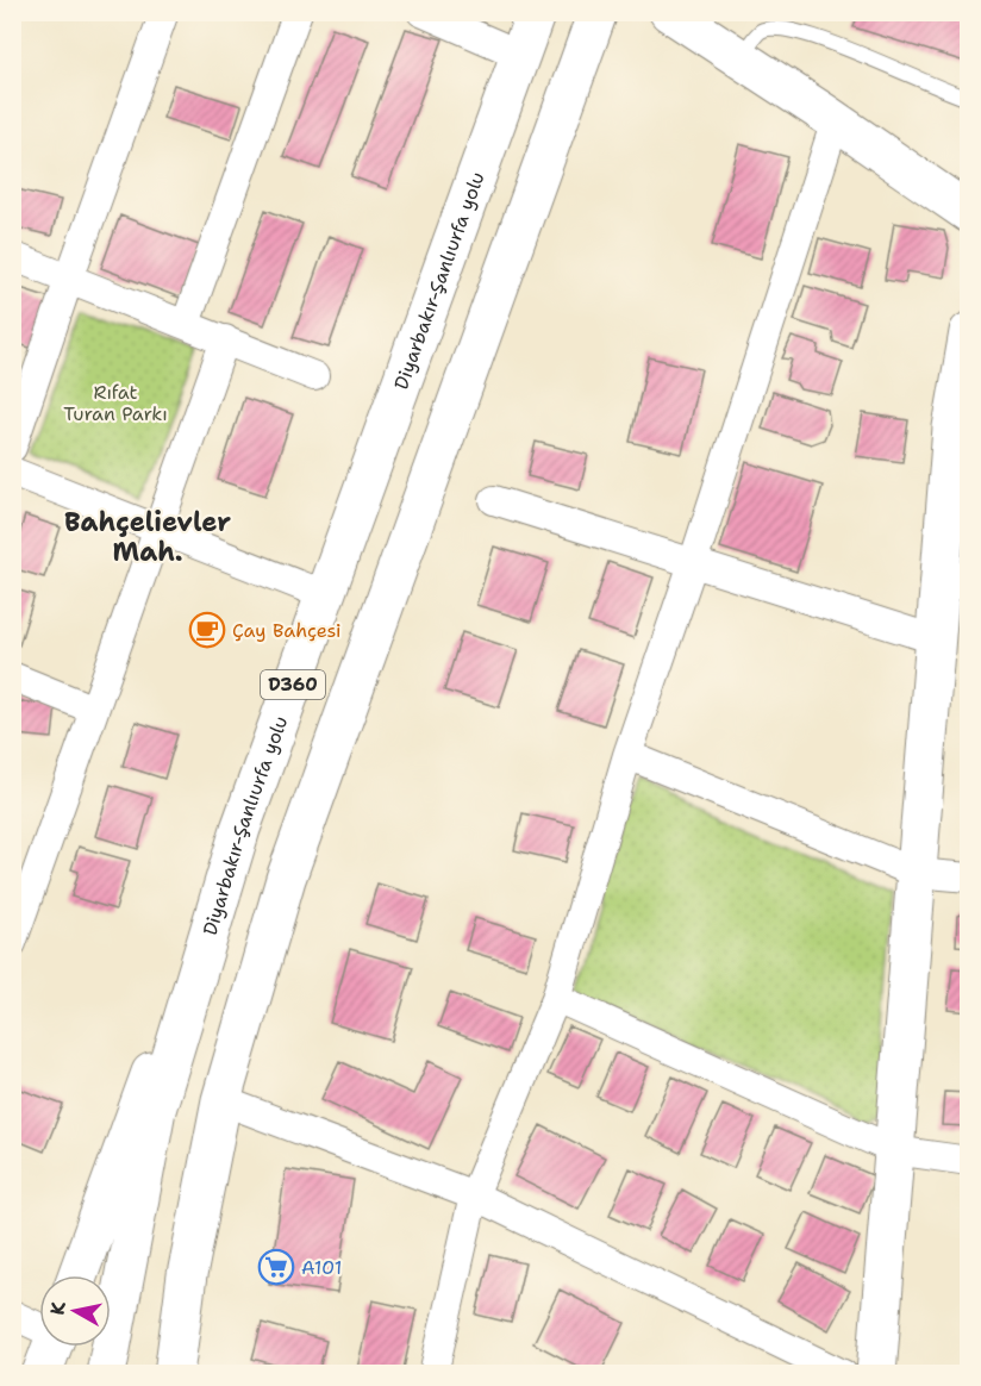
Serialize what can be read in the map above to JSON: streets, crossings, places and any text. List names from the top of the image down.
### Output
{
  "streets": {
    "main road": ["Diyarbakır-Şanlıurfa yolu", "D360"]
  },
  "districts": ["Bahçelievler Mah."],
  "parks": ["Rıfat Turan Parkı"],
  "places": {
    "cafe": ["Çay Bahçesi"],
    "supermarket": ["A101"]
  },
  "north": "left"
}
